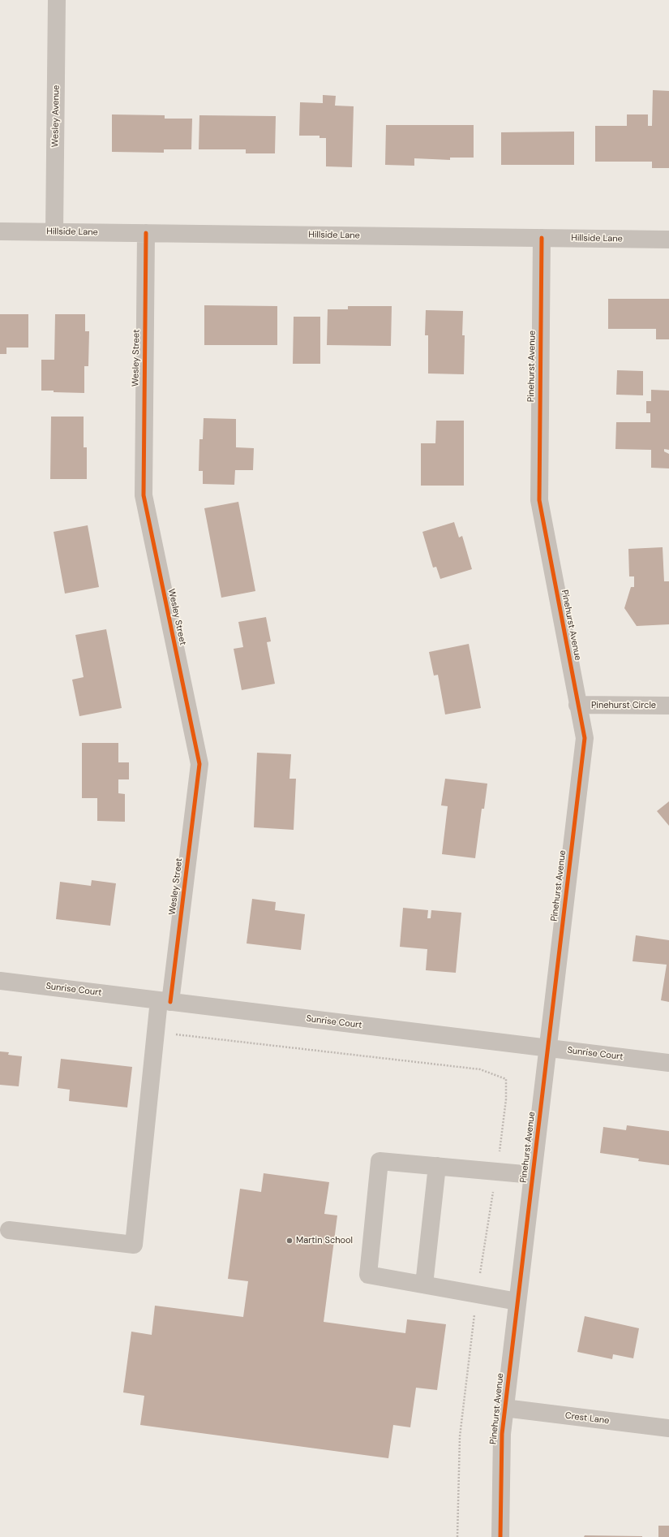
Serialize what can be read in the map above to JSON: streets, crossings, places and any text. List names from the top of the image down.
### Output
{
  "streets": {
    "street": [
      "Wesley Avenue",
      "Hillside Lane",
      "Wesley Street",
      "Pinehurst Avenue",
      "Pinehurst Circle",
      "Sunrise Court",
      "Crest Lane"
    ]
  },
  "crossings": [
    ["Wesley Avenue", "Hillside Lane"],
    ["Hillside Lane", "Wesley Street"],
    ["Hillside Lane", "Pinehurst Avenue"],
    ["Wesley Street", "Sunrise Court"],
    ["Pinehurst Avenue", "Pinehurst Circle"],
    ["Pinehurst Avenue", "Sunrise Court"],
    ["Pinehurst Avenue", "Crest Lane"]
  ],
  "places": ["Martin School"]
}
